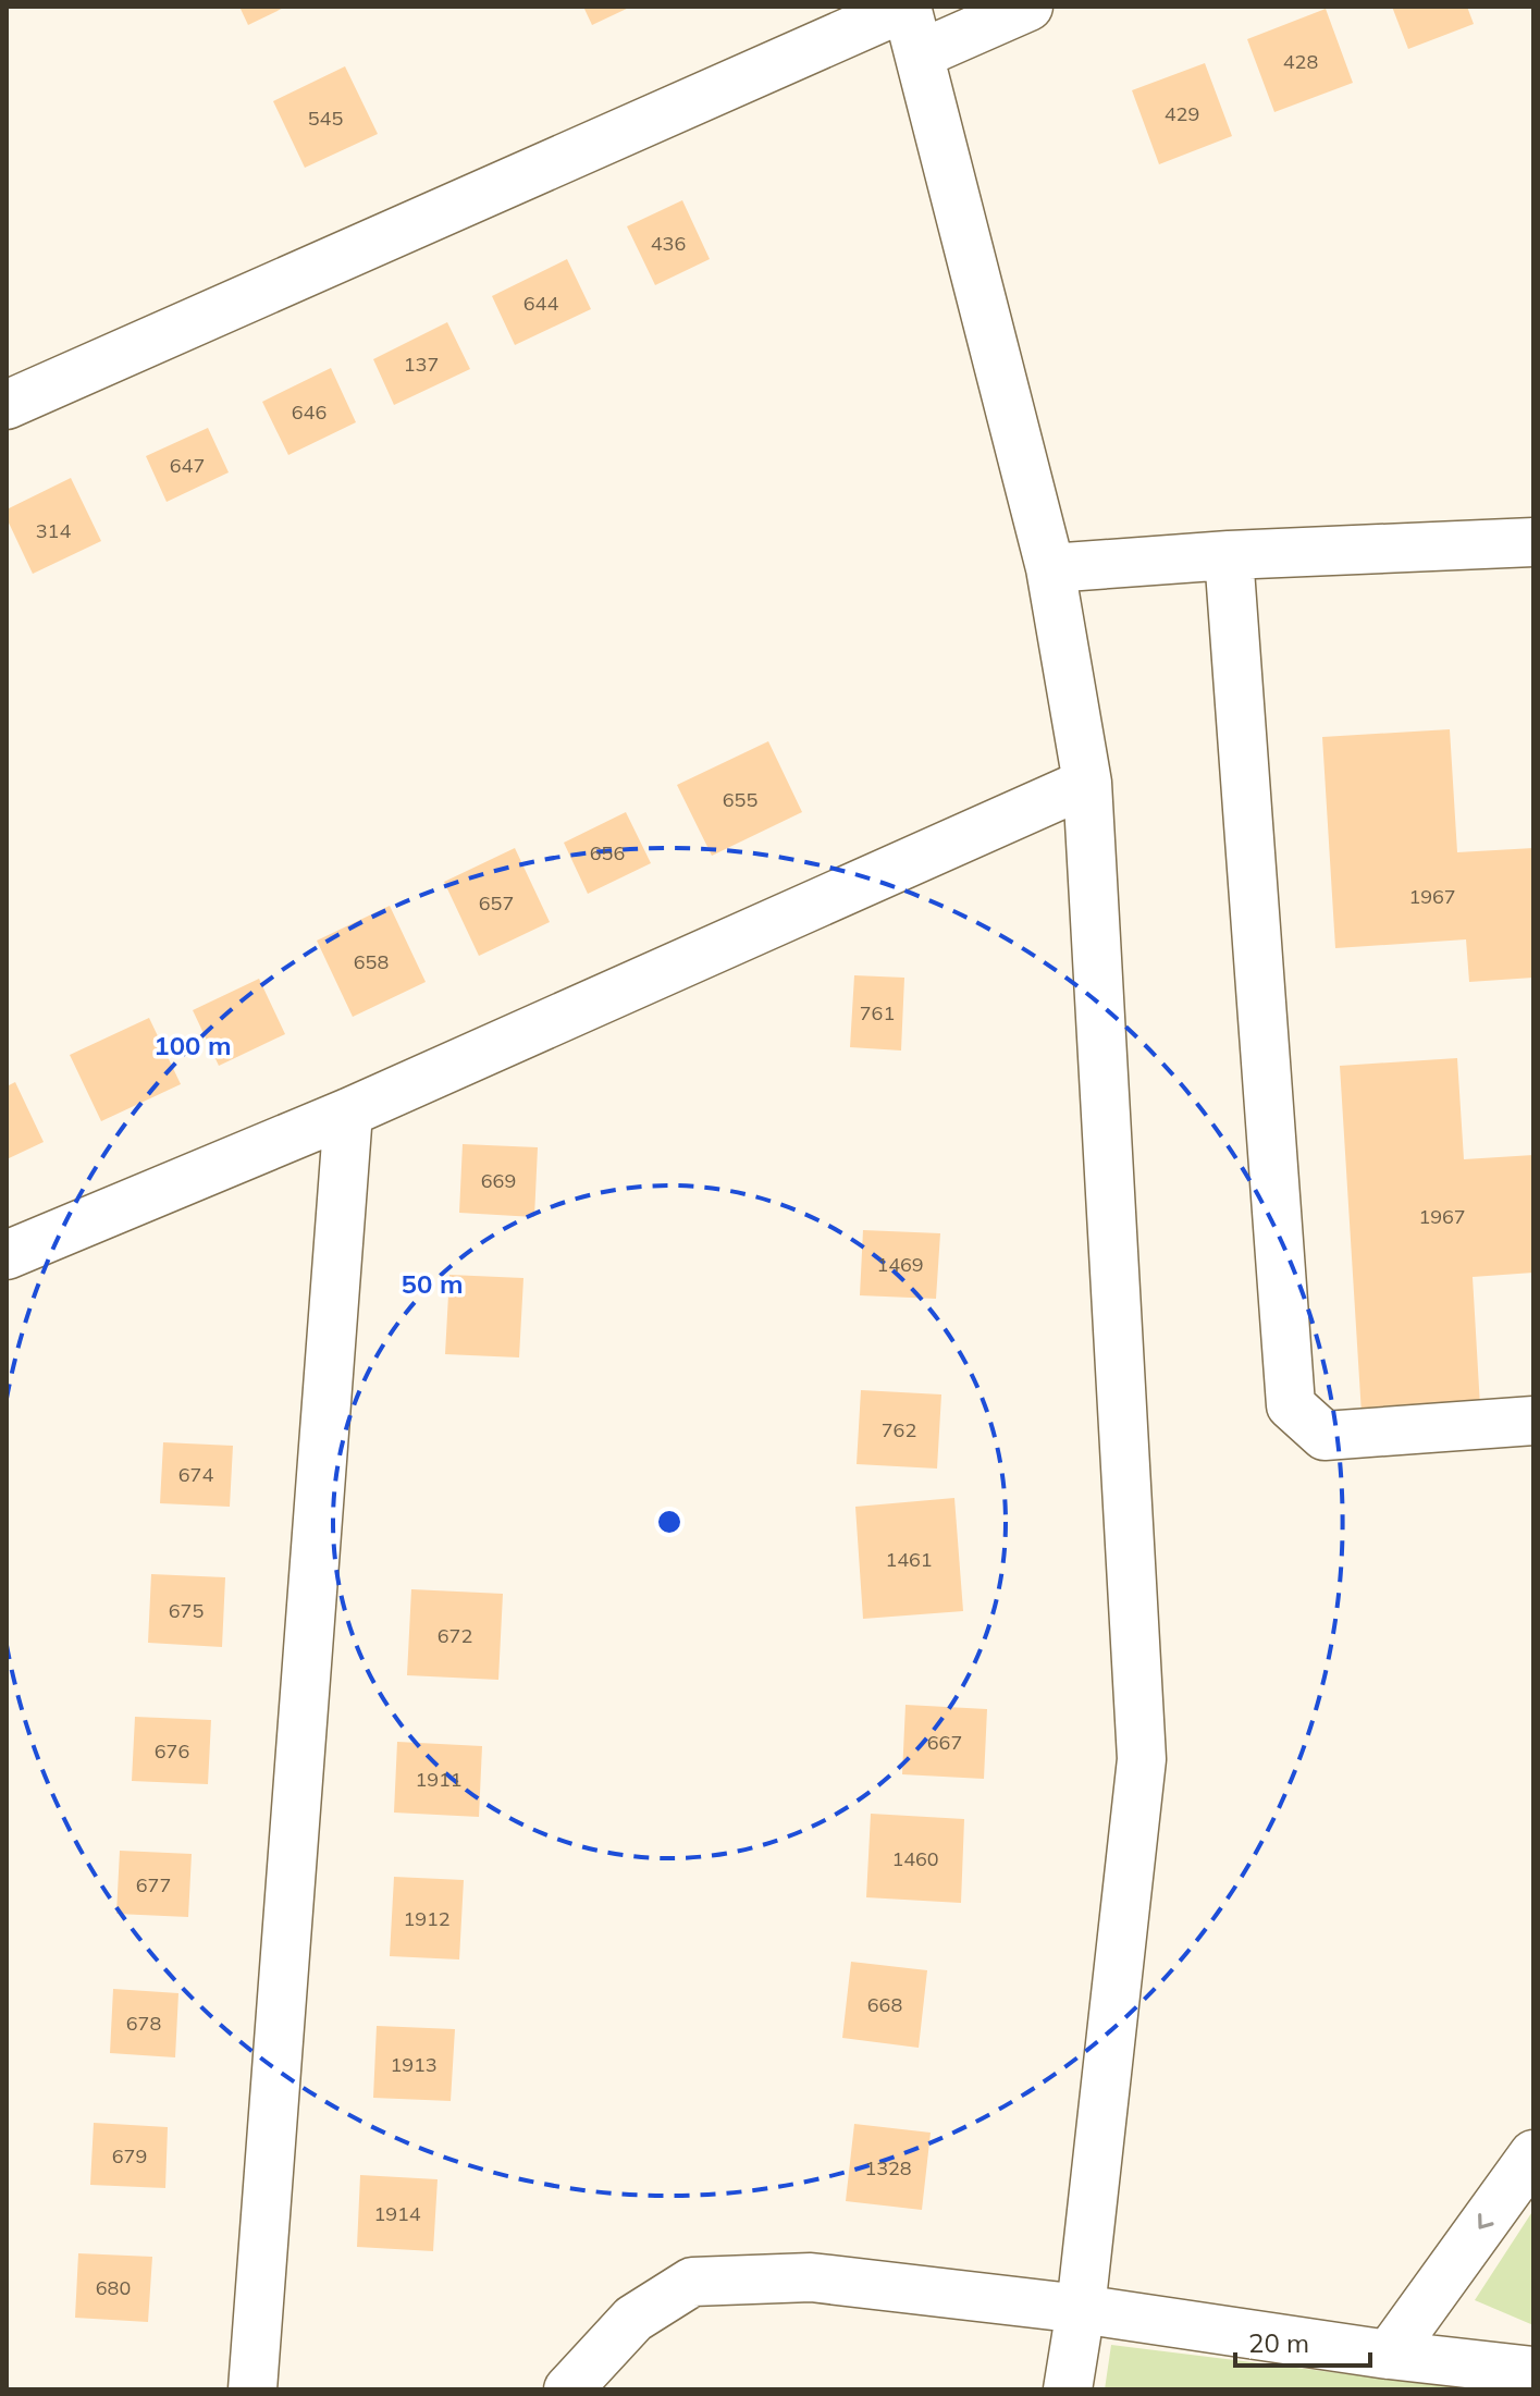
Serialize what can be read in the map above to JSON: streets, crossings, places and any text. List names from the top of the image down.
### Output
{
  "house_numbers": [
    "428",
    "429",
    "545",
    "436",
    "644",
    "137",
    "646",
    "647",
    "314",
    "655",
    "656",
    "1967",
    "657",
    "658",
    "761",
    "669",
    "1967",
    "1469",
    "762",
    "674",
    "1461",
    "675",
    "672",
    "667",
    "676",
    "1911",
    "1460",
    "677",
    "1912",
    "668",
    "678",
    "1913",
    "679",
    "1328",
    "1914",
    "680"
  ],
  "scale_bar": "20 m",
  "rings": ["100 m", "50 m"]
}
